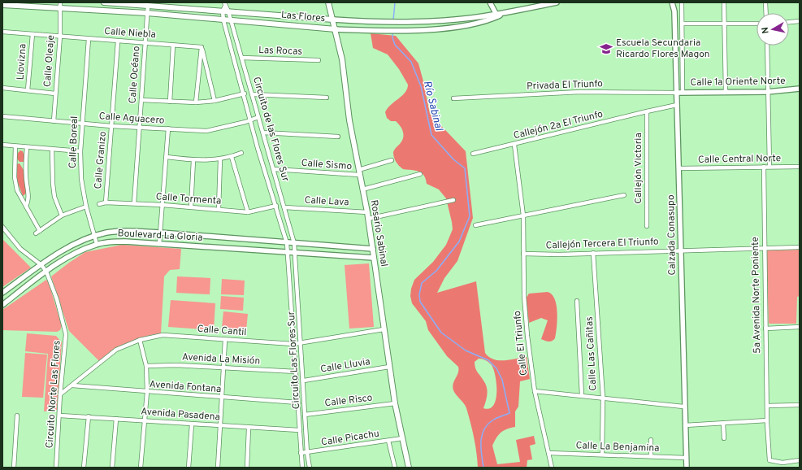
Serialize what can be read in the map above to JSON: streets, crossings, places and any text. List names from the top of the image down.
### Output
{
  "streets": {
    "main road": ["Las Flores", "Rosario Sabinal"],
    "street": [
      "Calle Niebla",
      "Las Rocas",
      "Calle Oleaje",
      "Llovizna",
      "Calle Océano",
      "Calle 1a Oriente Norte",
      "Privada El Triunfo",
      "Calle Aguacero",
      "Callejón 2a El Triunfo",
      "Circuito de las Flores Sur",
      "Calle Boreal",
      "Calle Central Norte",
      "Calle Granizo",
      "Calle Sismo",
      "Callejón Victoria",
      "Calle Tormenta",
      "Calle Lava",
      "Calzada Conasupo",
      "Boulevard La Gloria",
      "Callejón Tercera El Triunfo",
      "5a Avenida Norte Poniente",
      "Calle Cantil",
      "Calle El Triunfo",
      "Calle Las Cañitas",
      "Avenida La Misión",
      "Circuito Las Flores Sur",
      "Calle Lluvia",
      "Avenida Fontana",
      "Circuito Norte Las Flores",
      "Calle Risco",
      "Avenida Pasadena",
      "Calle Picachu",
      "Calle La Benjamina"
    ]
  },
  "crossings": [
    ["Las Flores", "Calle Oleaje"],
    ["Las Flores", "Calle Océano"],
    ["Las Flores", "Circuito de las Flores Sur"],
    ["Las Flores", "Rosario Sabinal"],
    ["Calle Niebla", "Calle Oleaje"],
    ["Calle Niebla", "Llovizna"],
    ["Calle Niebla", "Calle Océano"],
    ["Calle Niebla", "Calle Boreal"],
    ["Calle Niebla", "Calle Granizo"],
    ["Las Rocas", "Circuito de las Flores Sur"],
    ["Calle Oleaje", "Calle Aguacero"],
    ["Calle Océano", "Calle Aguacero"],
    ["Calle Océano", "Calle Tormenta"],
    ["Calle 1a Oriente Norte", "Privada El Triunfo"],
    ["Calle 1a Oriente Norte", "Calzada Conasupo"],
    ["Privada El Triunfo", "Calzada Conasupo"],
    ["Calle Aguacero", "Circuito de las Flores Sur"],
    ["Calle Aguacero", "Calle Boreal"],
    ["Calle Aguacero", "Calle Granizo"],
    ["Callejón 2a El Triunfo", "Callejón Victoria"],
    ["Callejón 2a El Triunfo", "Calzada Conasupo"],
    ["Callejón 2a El Triunfo", "Calle El Triunfo"],
    ["Circuito de las Flores Sur", "Calle Sismo"],
    ["Circuito de las Flores Sur", "Calle Lava"],
    ["Circuito de las Flores Sur", "Boulevard La Gloria"],
    ["Circuito de las Flores Sur", "Circuito Las Flores Sur"],
    ["Calle Boreal", "Boulevard La Gloria"],
    ["Calle Central Norte", "Calzada Conasupo"],
    ["Calle Central Norte", "5a Avenida Norte Poniente"],
    ["Calle Granizo", "Calle Tormenta"],
    ["Calle Sismo", "Rosario Sabinal"],
    ["Calle Lava", "Rosario Sabinal"],
    ["Rosario Sabinal", "Boulevard La Gloria"],
    ["Rosario Sabinal", "Calle Cantil"],
    ["Rosario Sabinal", "Calle Lluvia"],
    ["Rosario Sabinal", "Calle Risco"],
    ["Rosario Sabinal", "Calle Picachu"],
    ["Calzada Conasupo", "Callejón Tercera El Triunfo"],
    ["Calzada Conasupo", "Calle La Benjamina"],
    ["Boulevard La Gloria", "Circuito Las Flores Sur"],
    ["Boulevard La Gloria", "Circuito Norte Las Flores"],
    ["Callejón Tercera El Triunfo", "5a Avenida Norte Poniente"],
    ["Callejón Tercera El Triunfo", "Calle El Triunfo"],
    ["Callejón Tercera El Triunfo", "Calle Las Cañitas"],
    ["Calle Cantil", "Circuito Las Flores Sur"],
    ["Calle Cantil", "Avenida Fontana"],
    ["Calle Cantil", "Circuito Norte Las Flores"],
    ["Calle El Triunfo", "Calle La Benjamina"],
    ["Calle Las Cañitas", "Calle La Benjamina"],
    ["Circuito Las Flores Sur", "Calle Lluvia"],
    ["Circuito Las Flores Sur", "Calle Risco"],
    ["Circuito Las Flores Sur", "Calle Picachu"],
    ["Circuito Norte Las Flores", "Avenida Pasadena"]
  ],
  "water": ["Río Sabinal"],
  "places": {
    "school or university": ["Escuela Secundaria Ricardo Flores Magon"]
  },
  "north": "left"
}
